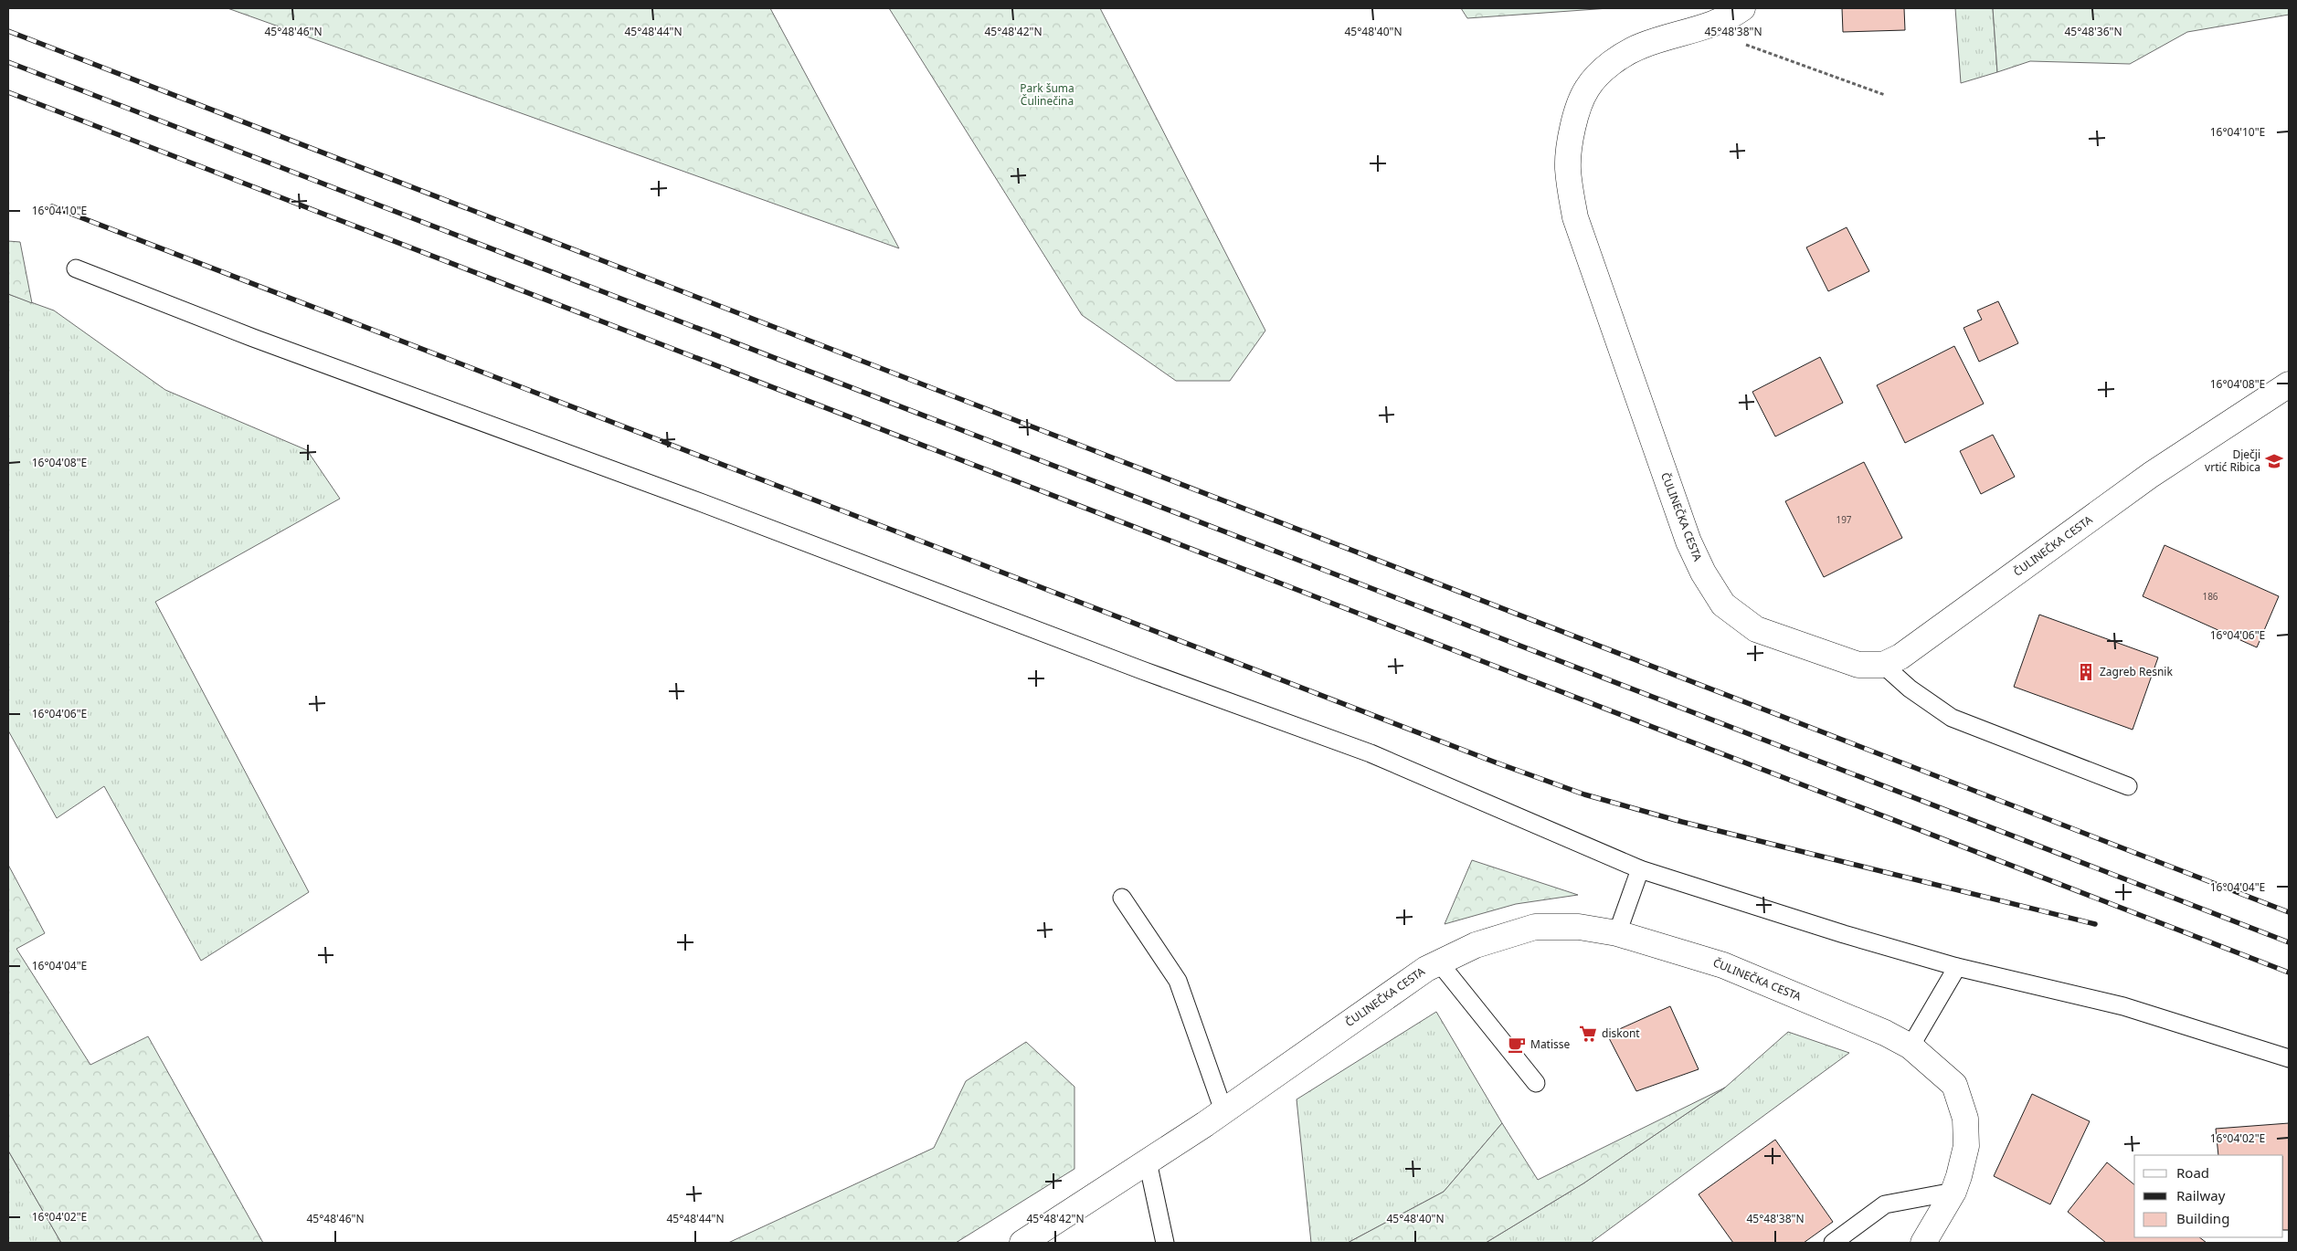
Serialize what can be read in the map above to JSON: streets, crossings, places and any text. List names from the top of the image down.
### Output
{
  "streets": {
    "street": ["ČULINEČKA CESTA"]
  },
  "parks": ["Park šuma Čulinečina"],
  "places": {
    "school or university": ["Dječji vrtić Ribica"],
    "building": ["Zagreb Resnik"],
    "supermarket": ["diskont"],
    "cafe": ["Matisse"]
  },
  "house_numbers": ["197", "186"],
  "legend": ["Road", "Railway", "Building"],
  "coordinates": [
    "45°48'46\"N",
    "45°48'44\"N",
    "45°48'42\"N",
    "45°48'40\"N",
    "45°48'38\"N",
    "45°48'36\"N",
    "16°04'10\"E",
    "16°04'08\"E",
    "16°04'06\"E",
    "16°04'04\"E",
    "16°04'02\"E"
  ]
}
